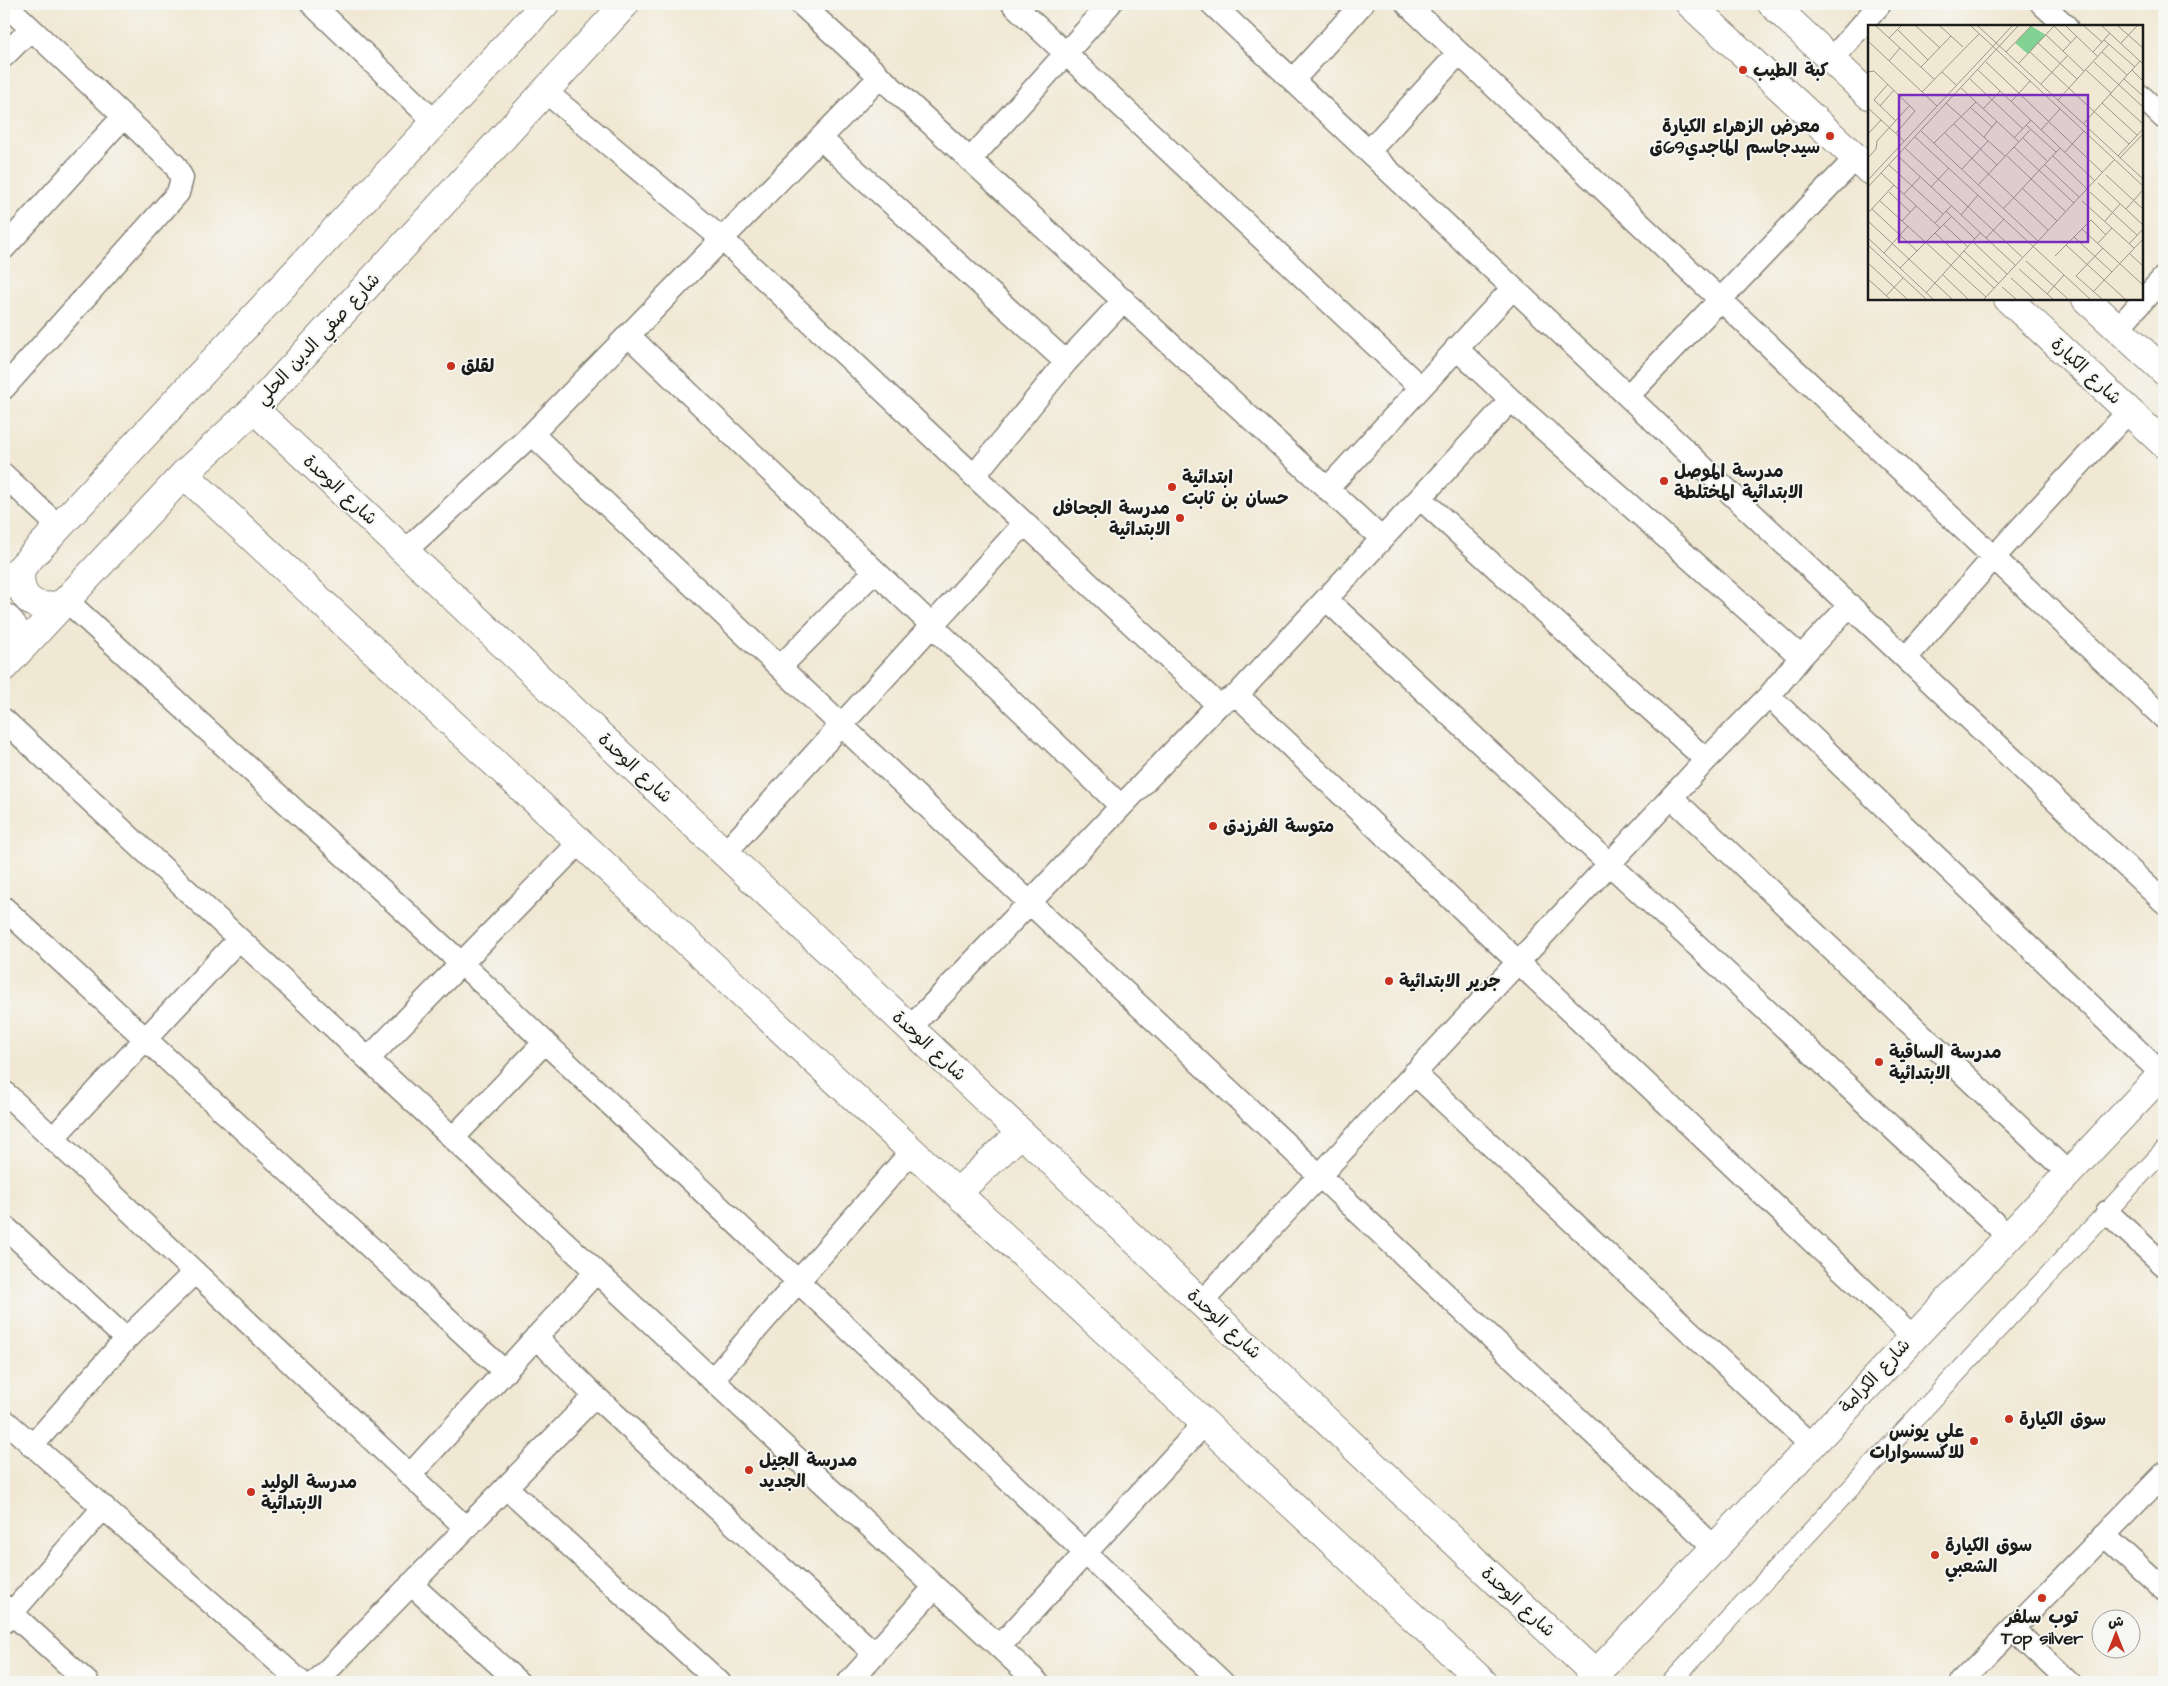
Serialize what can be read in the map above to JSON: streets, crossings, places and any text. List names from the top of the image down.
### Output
{
  "streets": {
    "street": [
      "شارع صفي الدين الحلي",
      "شارع الكيارة",
      "شارع الوحدة",
      "شارع الكرامة"
    ]
  },
  "crossings": [
    ["شارع صفي الدين الحلي", "شارع الوحدة"],
    ["شارع الوحدة", "شارع الكرامة"]
  ],
  "places": [
    "كبة الطيب",
    "معرض الزهراء الكيارة سيدجاسم الماجدي69ق",
    "لقلق",
    "مدرسة الموصل الابتدائية المختلطة",
    "ابتدائية حسان بن ثابت",
    "مدرسة الجحافل الابتدائية",
    "متوسة الفرزدق",
    "جرير الابتدائية",
    "مدرسة الساقية الابتدائية",
    "سوق الكيارة",
    "علي يونس للاكسسوارات",
    "مدرسة الجيل الجديد",
    "مدرسة الوليد الابتدائية",
    "سوق الكيارة الشعبي",
    "توب سلفر Top silver"
  ],
  "north": "top"
}
